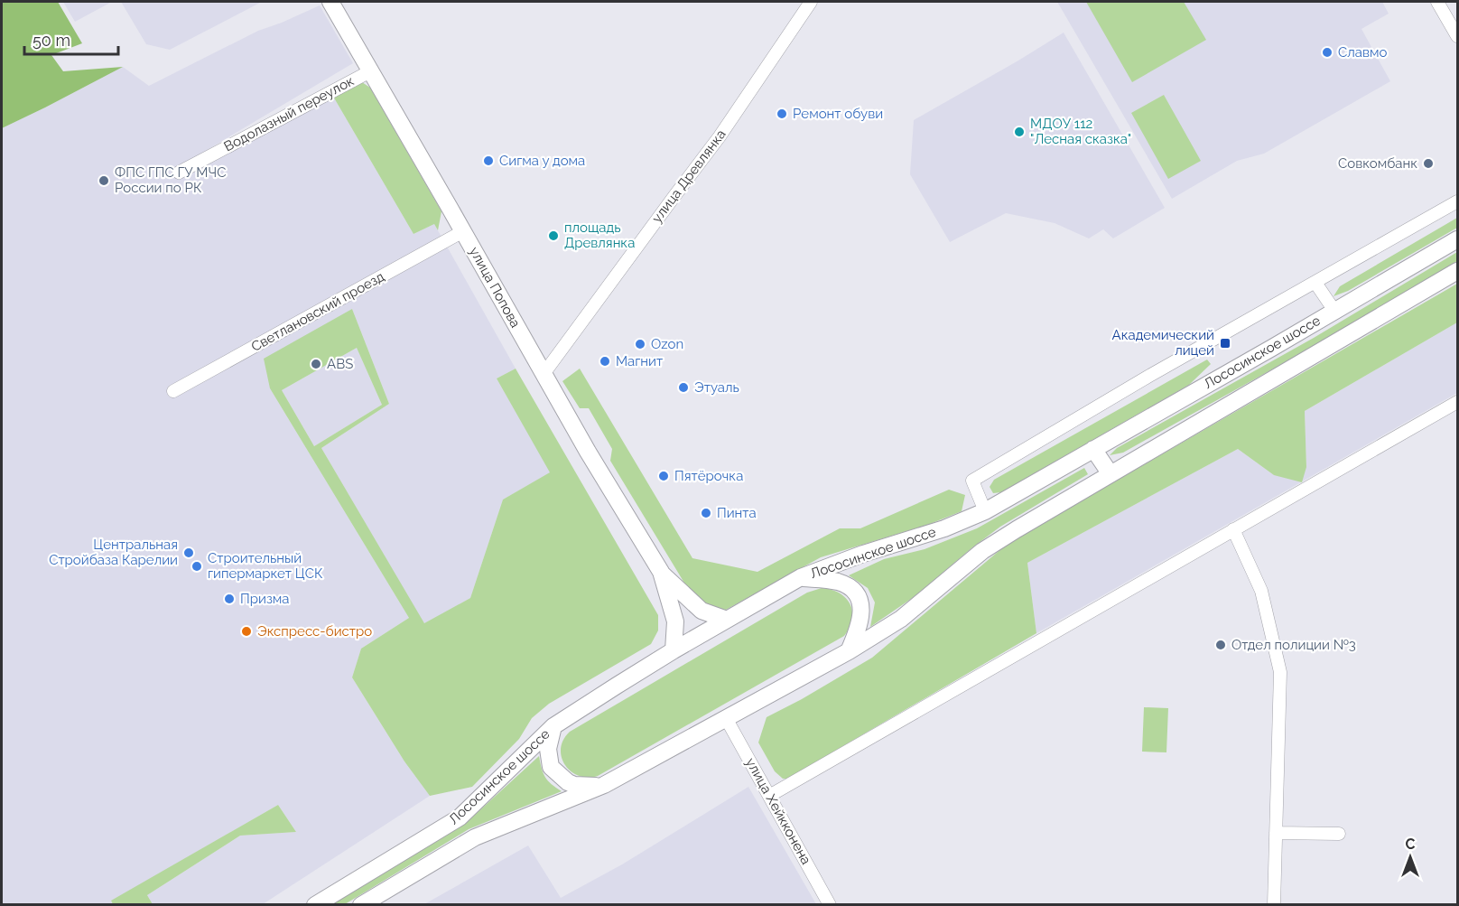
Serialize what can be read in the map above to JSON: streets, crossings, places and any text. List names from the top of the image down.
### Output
{
  "streets": {
    "street": [
      "Водолазный переулок",
      "улица Древлянка",
      "улица Попова",
      "Светлановский проезд",
      "Лососинское шоссе",
      "улица Хейкконена"
    ]
  },
  "crossings": [
    ["Водолазный переулок", "улица Попова"],
    ["улица Древлянка", "улица Попова"],
    ["улица Попова", "Светлановский проезд"],
    ["улица Попова", "Лососинское шоссе"],
    ["Лососинское шоссе", "улица Хейкконена"]
  ],
  "places": {
    "other": [
      "Славмо",
      "Ремонт обуви",
      "МДОУ 112 \"Лесная сказка\"",
      "Сигма у дома",
      "Совкомбанк",
      "ФПС ГПС ГУ МЧС России по РК",
      "площадь Древлянка",
      "Ozon",
      "Магнит",
      "ABS",
      "Этуаль",
      "Пятёрочка",
      "Пинта",
      "Центральная Стройбаза Карелии",
      "Строительный гипермаркет ЦСК",
      "Призма",
      "Экспресс-бистро",
      "Отдел полиции №3"
    ],
    "transit": ["Академический лицей"]
  },
  "scale_bar": "50 m",
  "north": "top"
}
